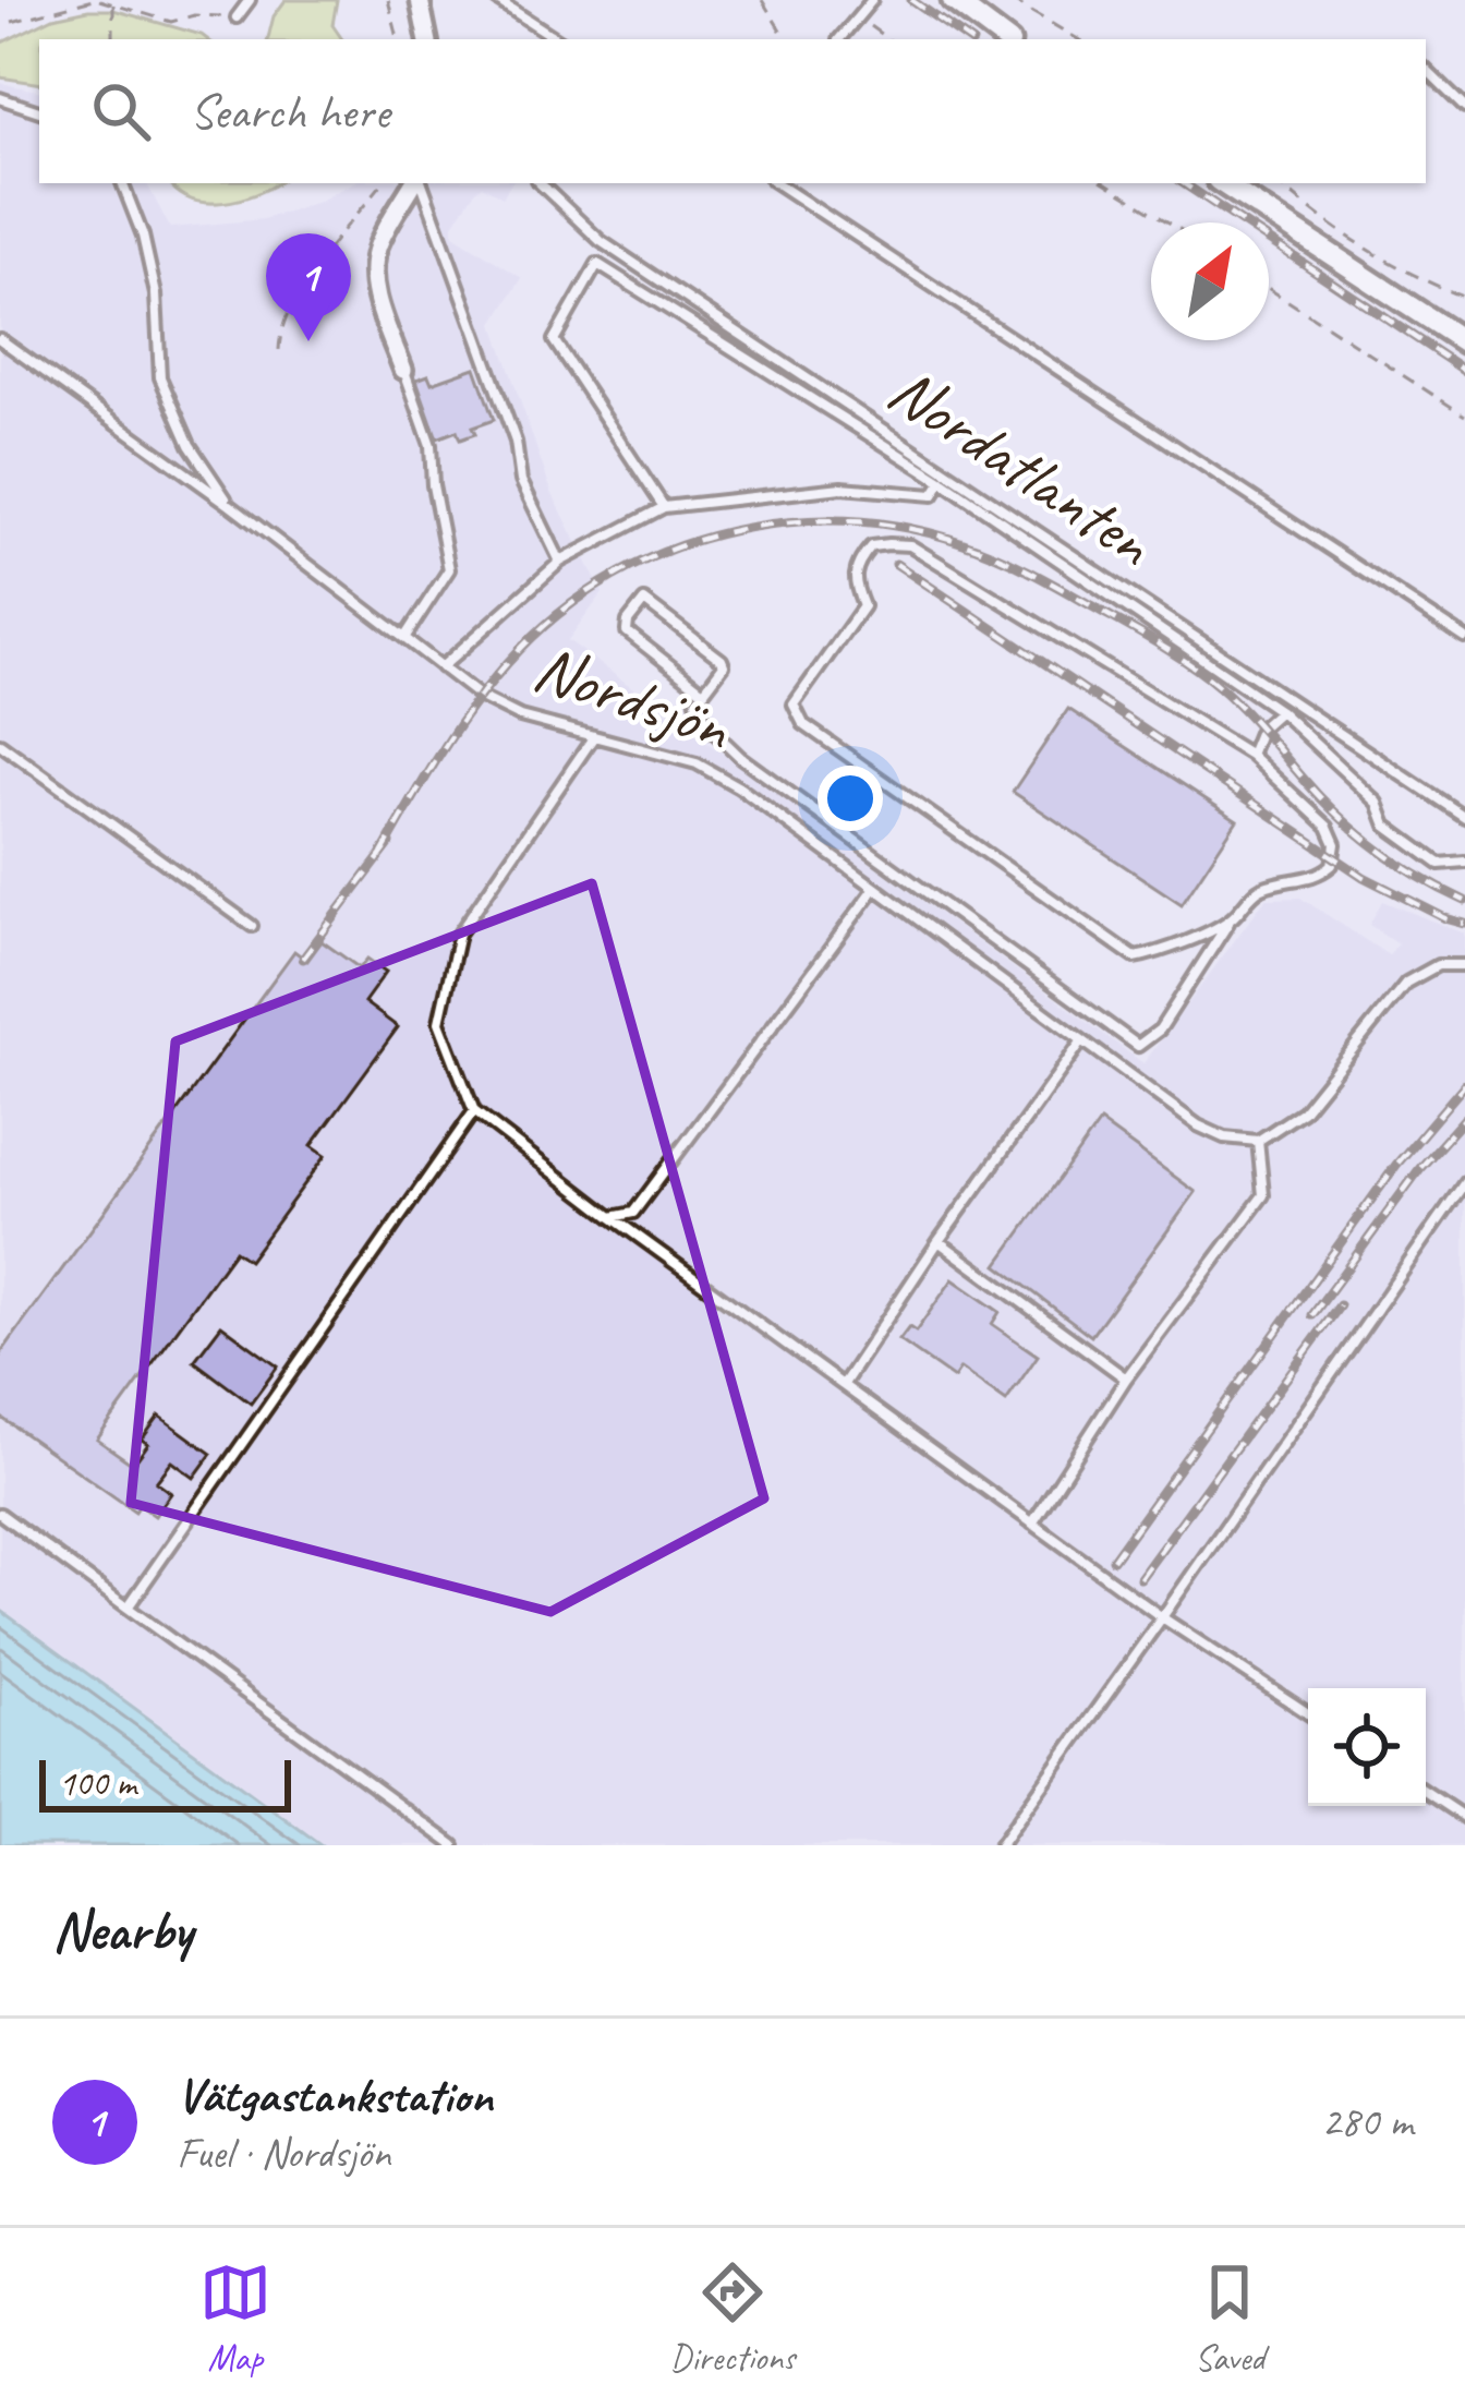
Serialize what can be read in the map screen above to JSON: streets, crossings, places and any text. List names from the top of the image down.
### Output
{
  "streets": {
    "lane": ["Nordatlanten", "Nordsjön"]
  },
  "scale_bar": "100 m",
  "north": "top right",
  "page": {
    "search": "Search here",
    "pins": "1",
    "scale": "100 m",
    "heading": "Nearby",
    "list": [
      {
        "mark": "1",
        "name": "Vätgastankstation",
        "note": "Fuel · Nordsjön",
        "value": "280 m"
      }
    ],
    "nav": ["Map", "Directions", "Saved"]
  }
}
